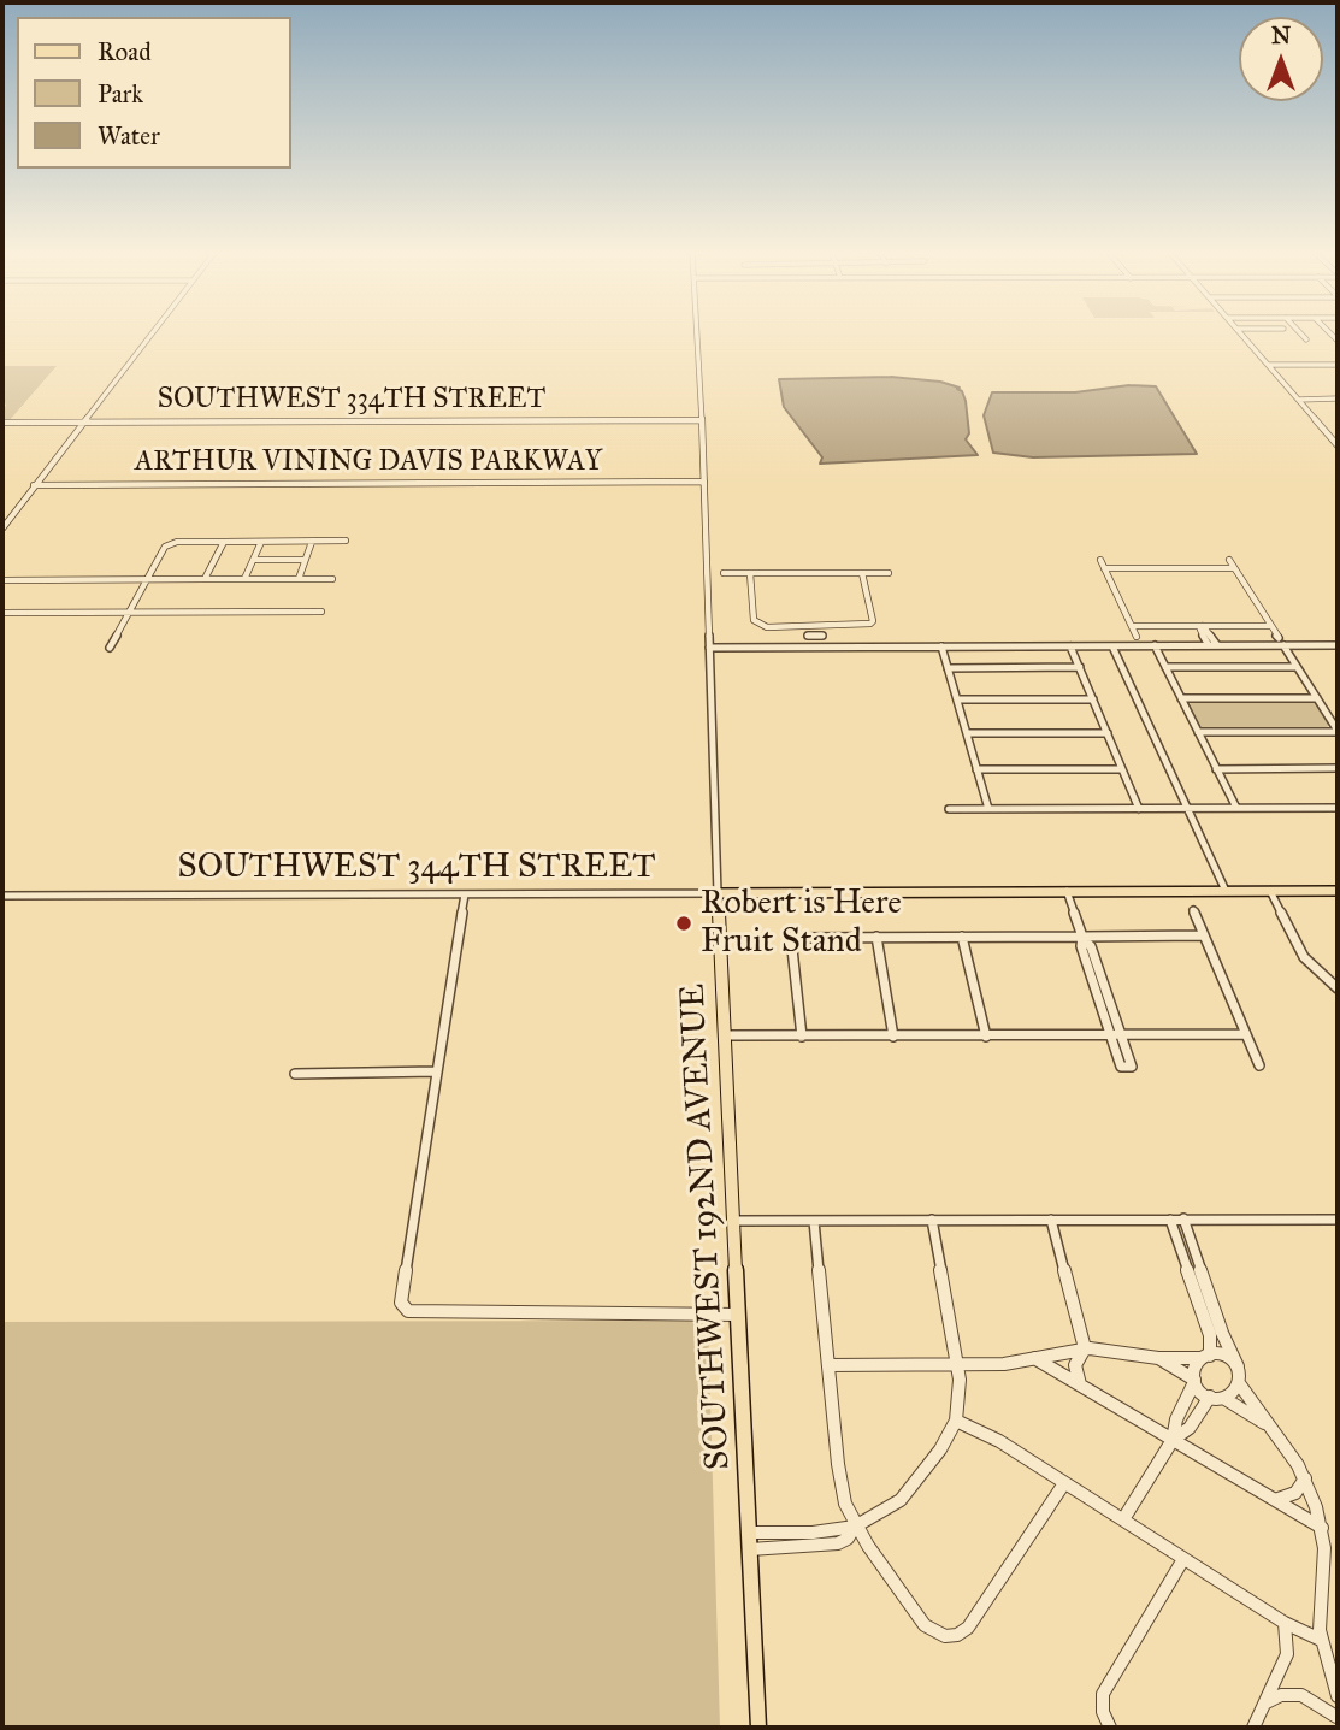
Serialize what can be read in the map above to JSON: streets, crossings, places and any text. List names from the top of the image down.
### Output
{
  "streets": {
    "main road": ["SOUTHWEST 344TH STREET", "SOUTHWEST 192ND AVENUE"],
    "street": ["SOUTHWEST 334TH STREET", "ARTHUR VINING DAVIS PARKWAY"]
  },
  "crossings": [
    ["SOUTHWEST 334TH STREET", "SOUTHWEST 192ND AVENUE"],
    ["ARTHUR VINING DAVIS PARKWAY", "SOUTHWEST 192ND AVENUE"],
    ["SOUTHWEST 344TH STREET", "SOUTHWEST 192ND AVENUE"]
  ],
  "places": ["Robert is Here Fruit Stand"],
  "legend": ["Road", "Park", "Water"],
  "north": "top"
}
